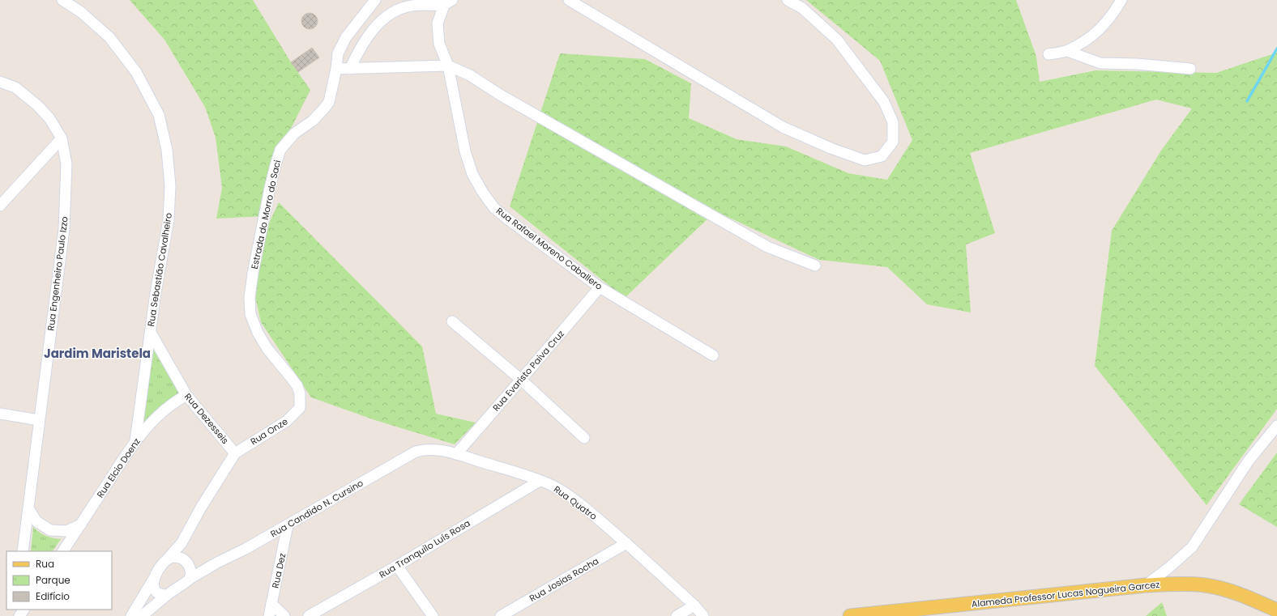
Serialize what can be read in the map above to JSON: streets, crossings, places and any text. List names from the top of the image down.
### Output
{
  "streets": {
    "main road": ["Alameda Professor Lucas Nogueira Garcez"],
    "street": [
      "Estrada do Morro do Saci",
      "Rua Rafael Moreno Caballero",
      "Rua Sebastião Cavalheiro",
      "Rua Engenheiro Paulo Izzo",
      "Rua Evaristo Paiva Cruz",
      "Rua Dezesseis",
      "Rua Onze",
      "Rua Elcio Doenz",
      "Rua Quatro",
      "Rua Candido N. Cursino",
      "Rua Tranquilo Luís Rosa",
      "Rua Dez",
      "Rua Josias Rocha"
    ]
  },
  "crossings": [
    ["Estrada do Morro do Saci", "Rua Onze"],
    ["Rua Rafael Moreno Caballero", "Rua Evaristo Paiva Cruz"],
    ["Rua Sebastião Cavalheiro", "Rua Dezesseis"],
    ["Rua Sebastião Cavalheiro", "Rua Elcio Doenz"],
    ["Rua Evaristo Paiva Cruz", "Rua Quatro"],
    ["Rua Dezesseis", "Rua Onze"],
    ["Rua Dezesseis", "Rua Elcio Doenz"],
    ["Rua Quatro", "Rua Candido N. Cursino"],
    ["Rua Quatro", "Rua Tranquilo Luís Rosa"],
    ["Rua Quatro", "Rua Josias Rocha"],
    ["Rua Candido N. Cursino", "Rua Dez"]
  ],
  "districts": ["Jardim Maristela"],
  "legend": ["Rua", "Parque", "Edifício"]
}
